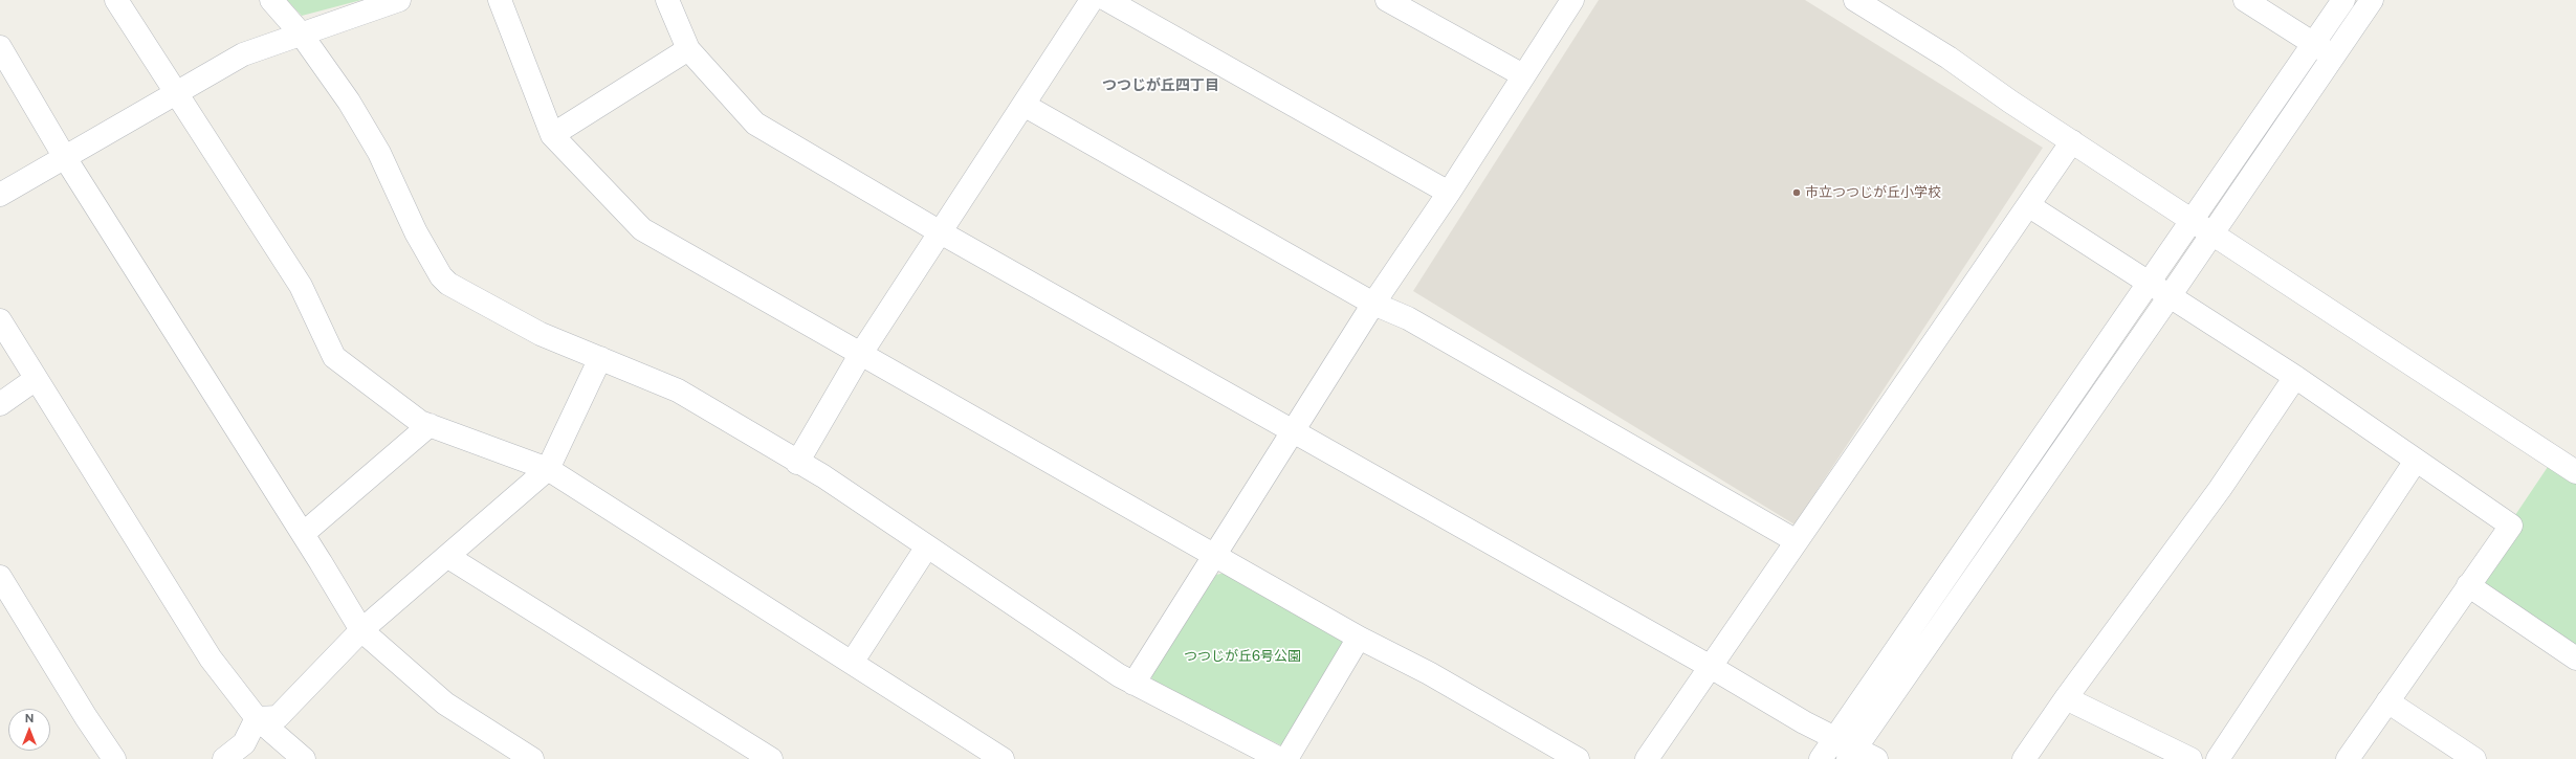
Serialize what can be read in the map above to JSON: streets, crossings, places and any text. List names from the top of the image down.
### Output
{
  "districts": ["つつじが丘四丁目"],
  "parks": ["つつじが丘6号公園"],
  "places": ["市立つつじが丘小学校"],
  "north": "top"
}
